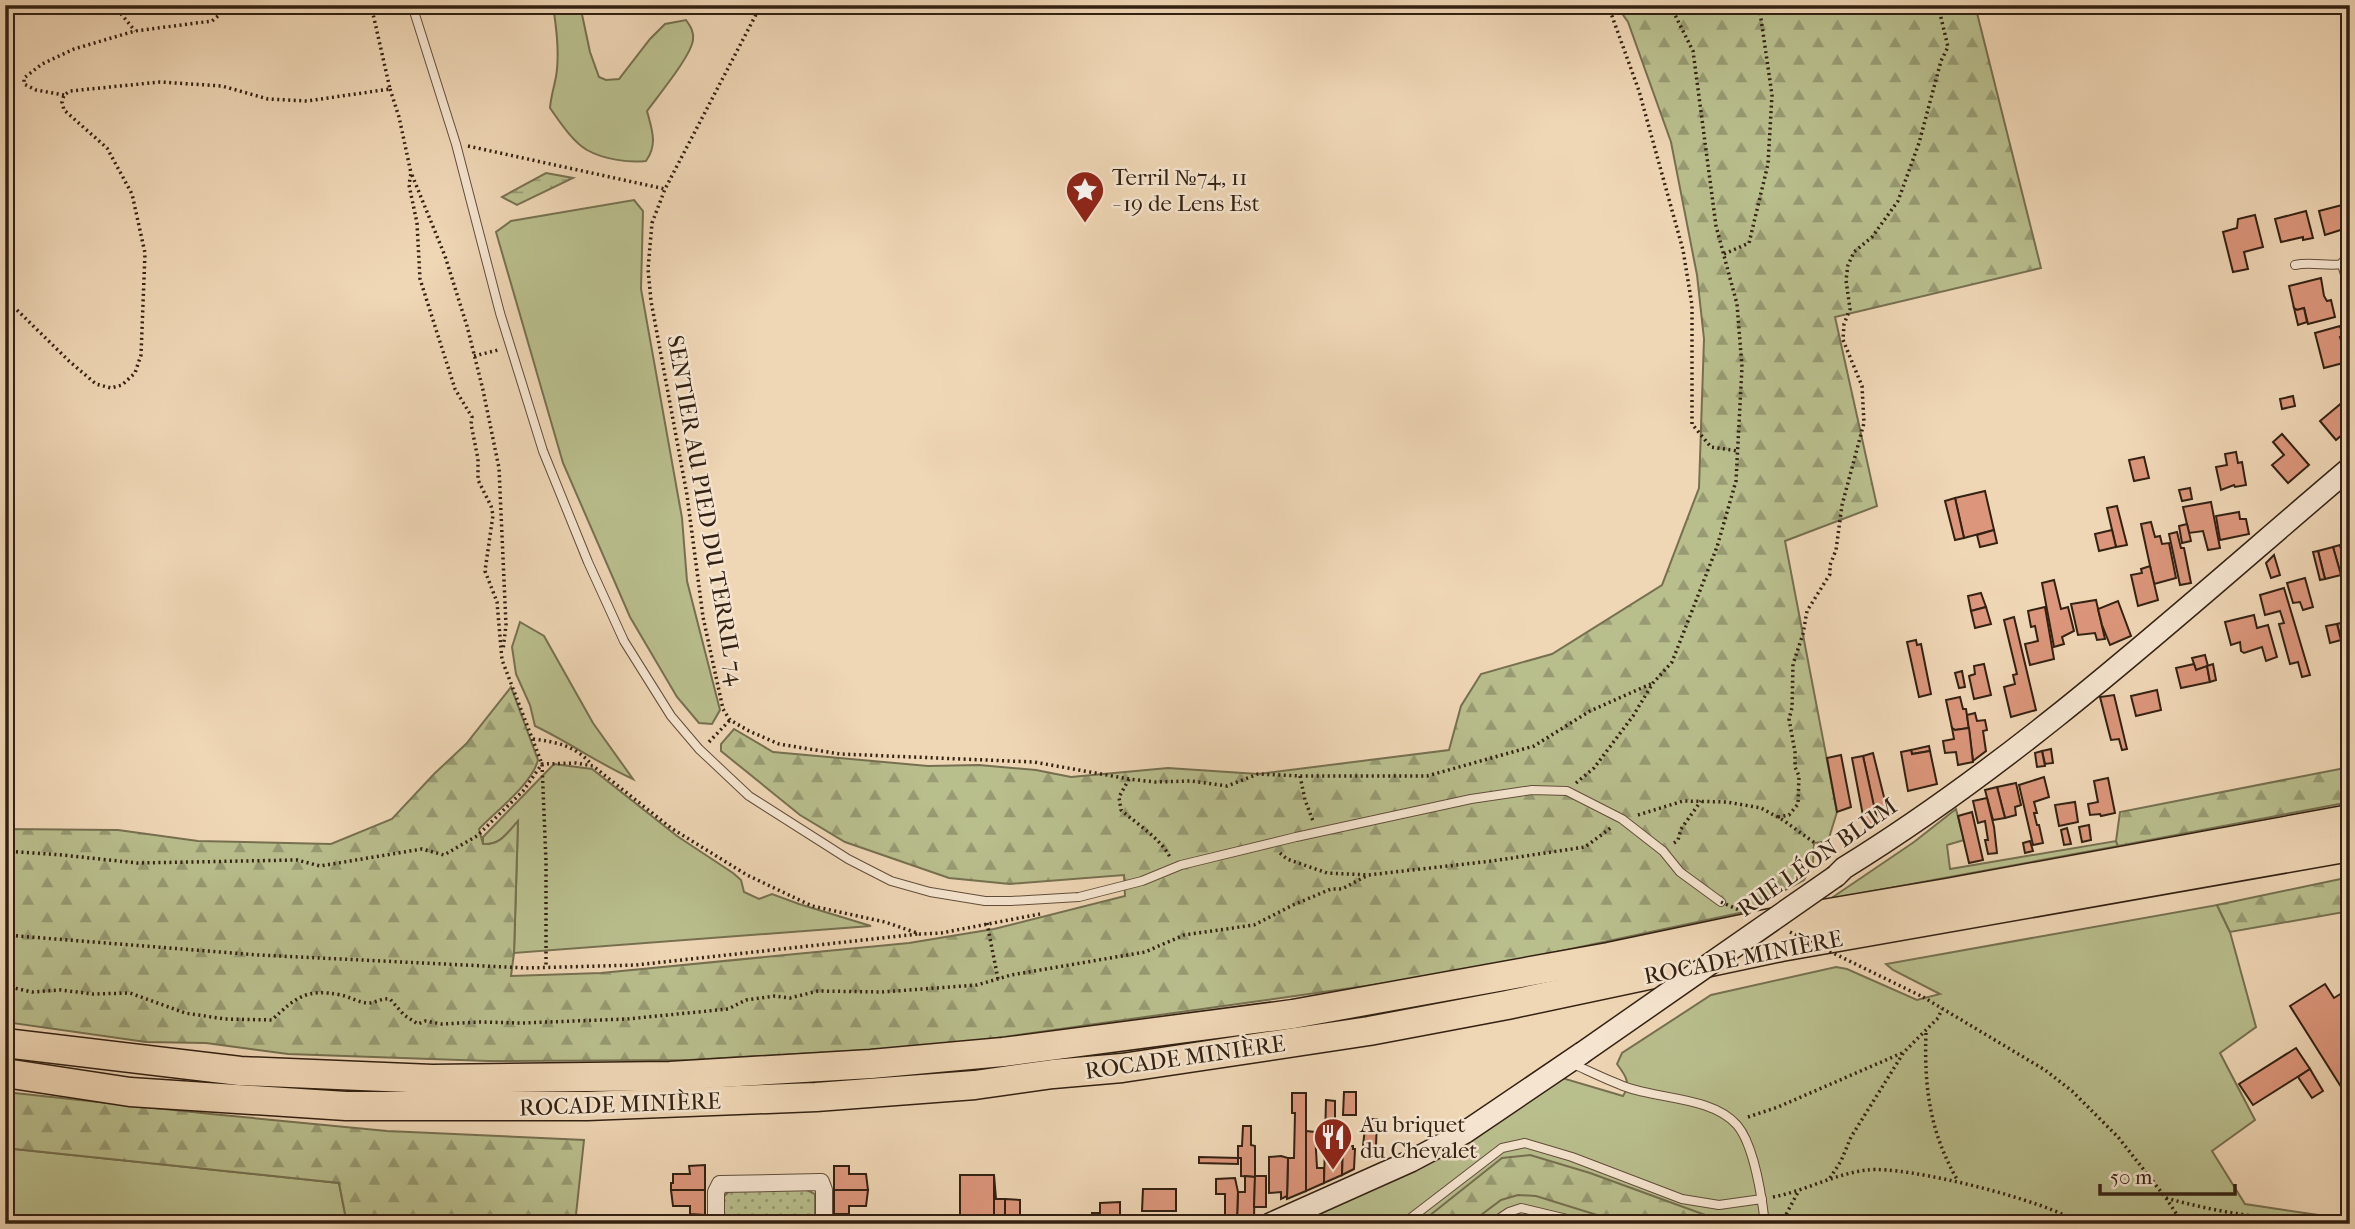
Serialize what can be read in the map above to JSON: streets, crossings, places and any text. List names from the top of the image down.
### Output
{
  "streets": {
    "highway": ["ROCADE MINIÈRE"],
    "street": ["RUE LÉON BLUM"],
    "path": ["SENTIER AU PIED DU TERRIL 74"]
  },
  "places": {
    "place": ["Terril №74, 11 - 19 de Lens Est"],
    "restaurant": ["Au briquet du Chevalet"]
  },
  "scale_bar": "50 m"
}
